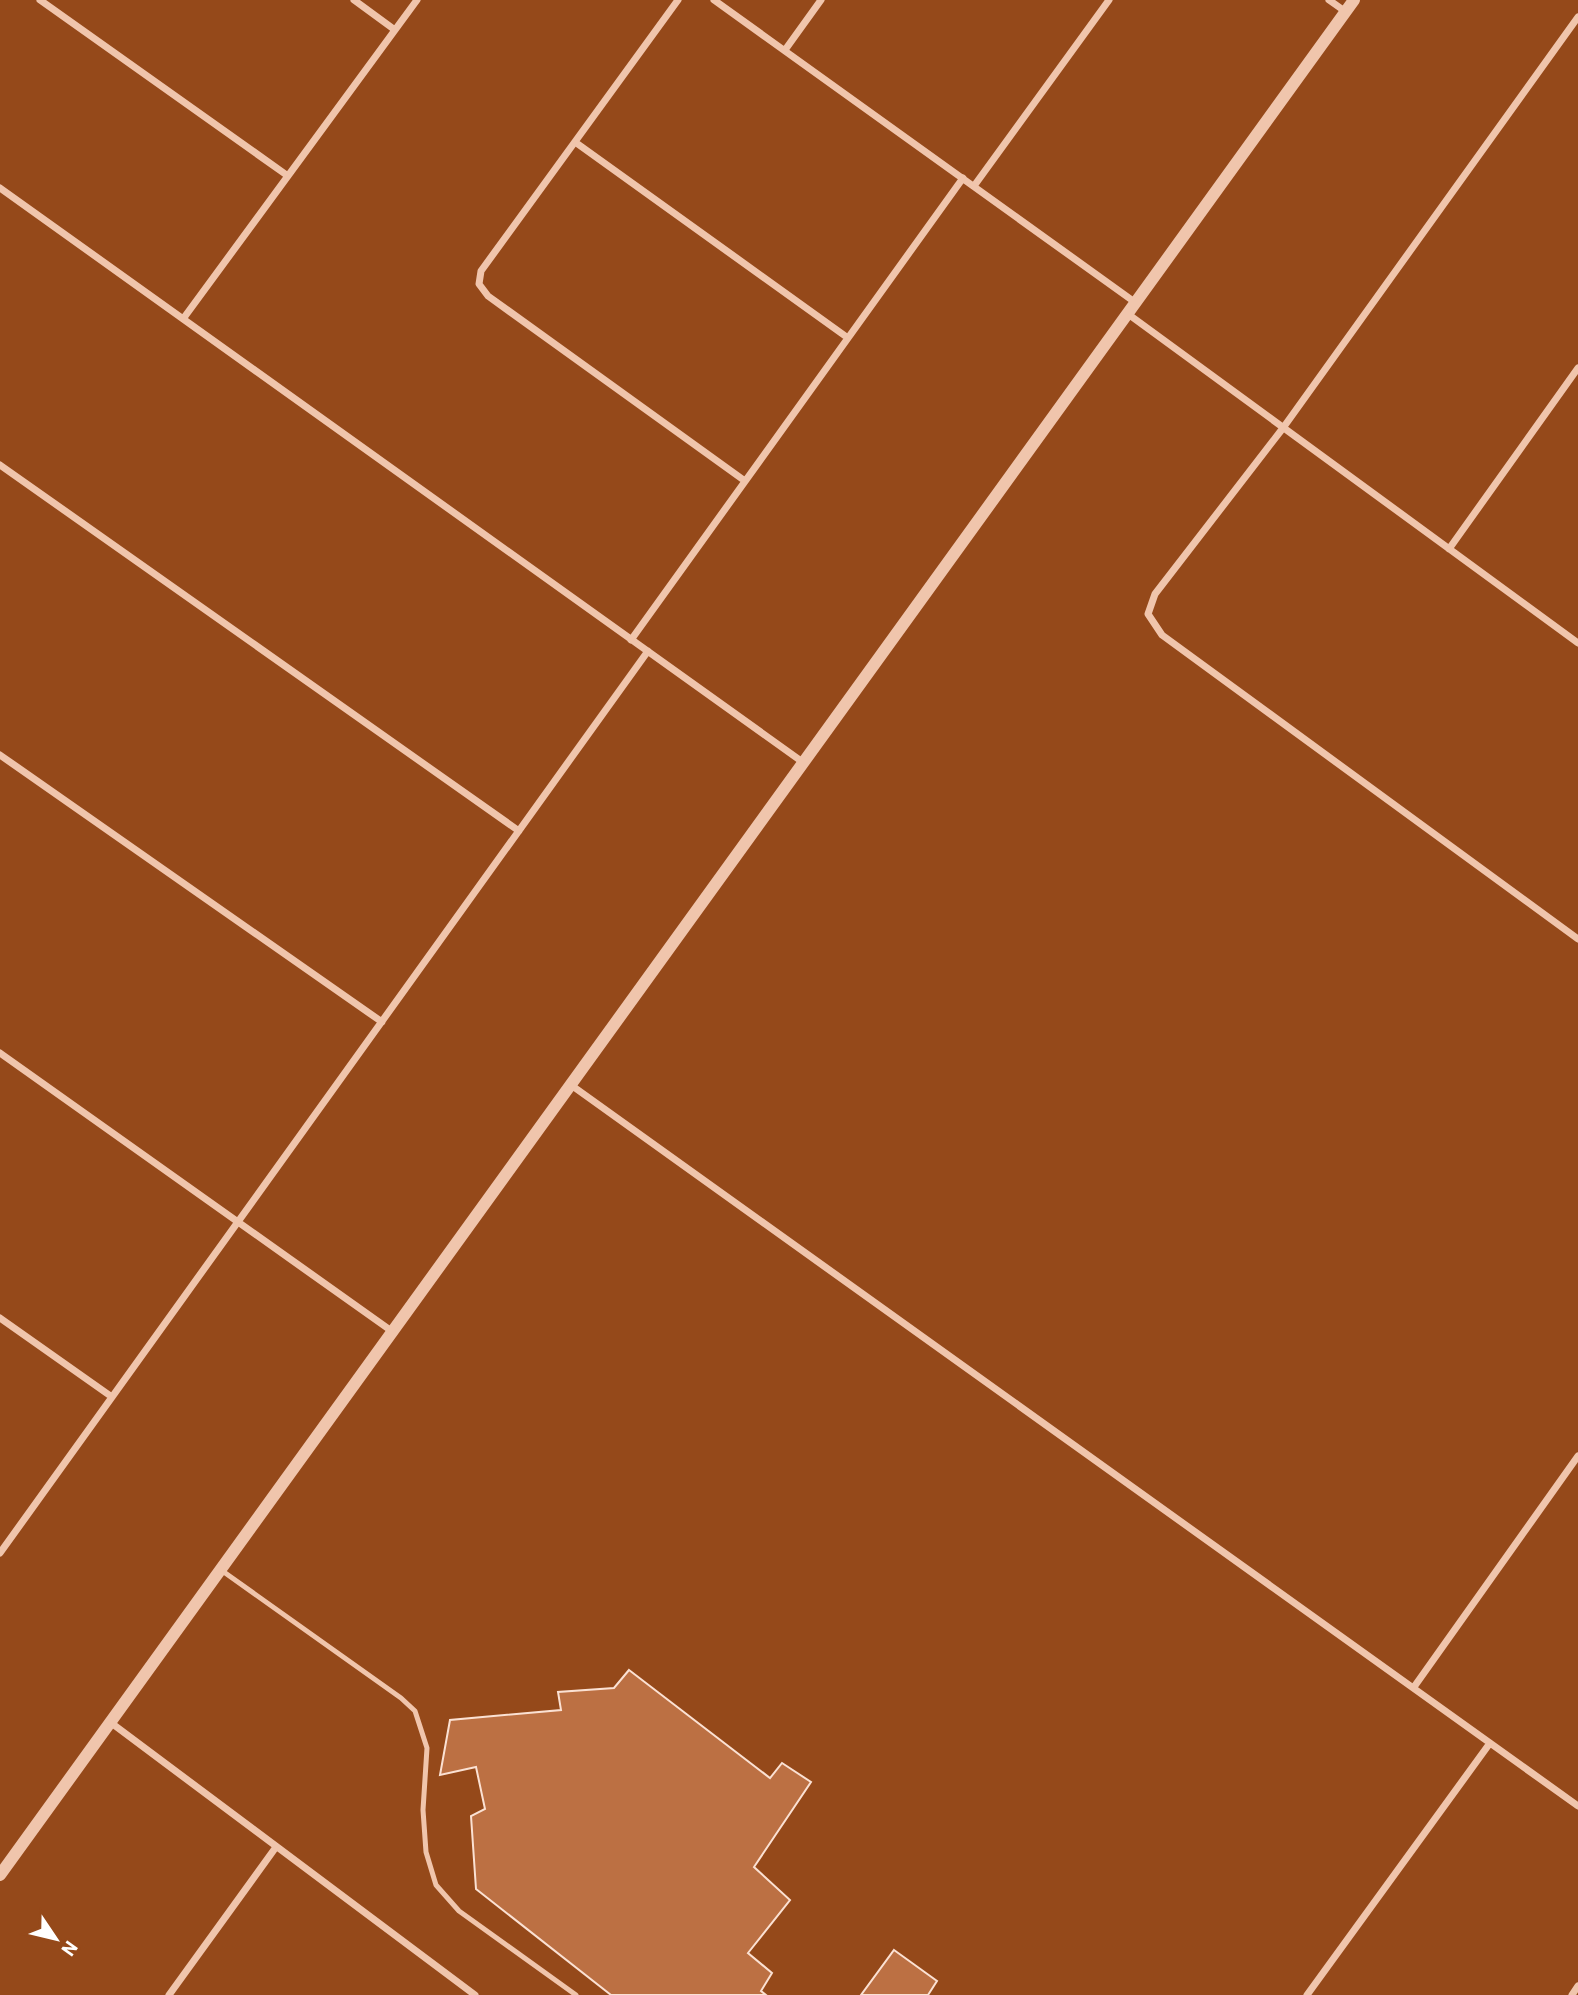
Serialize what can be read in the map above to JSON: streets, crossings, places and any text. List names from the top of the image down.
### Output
{
  "north": "bottom right"
}
